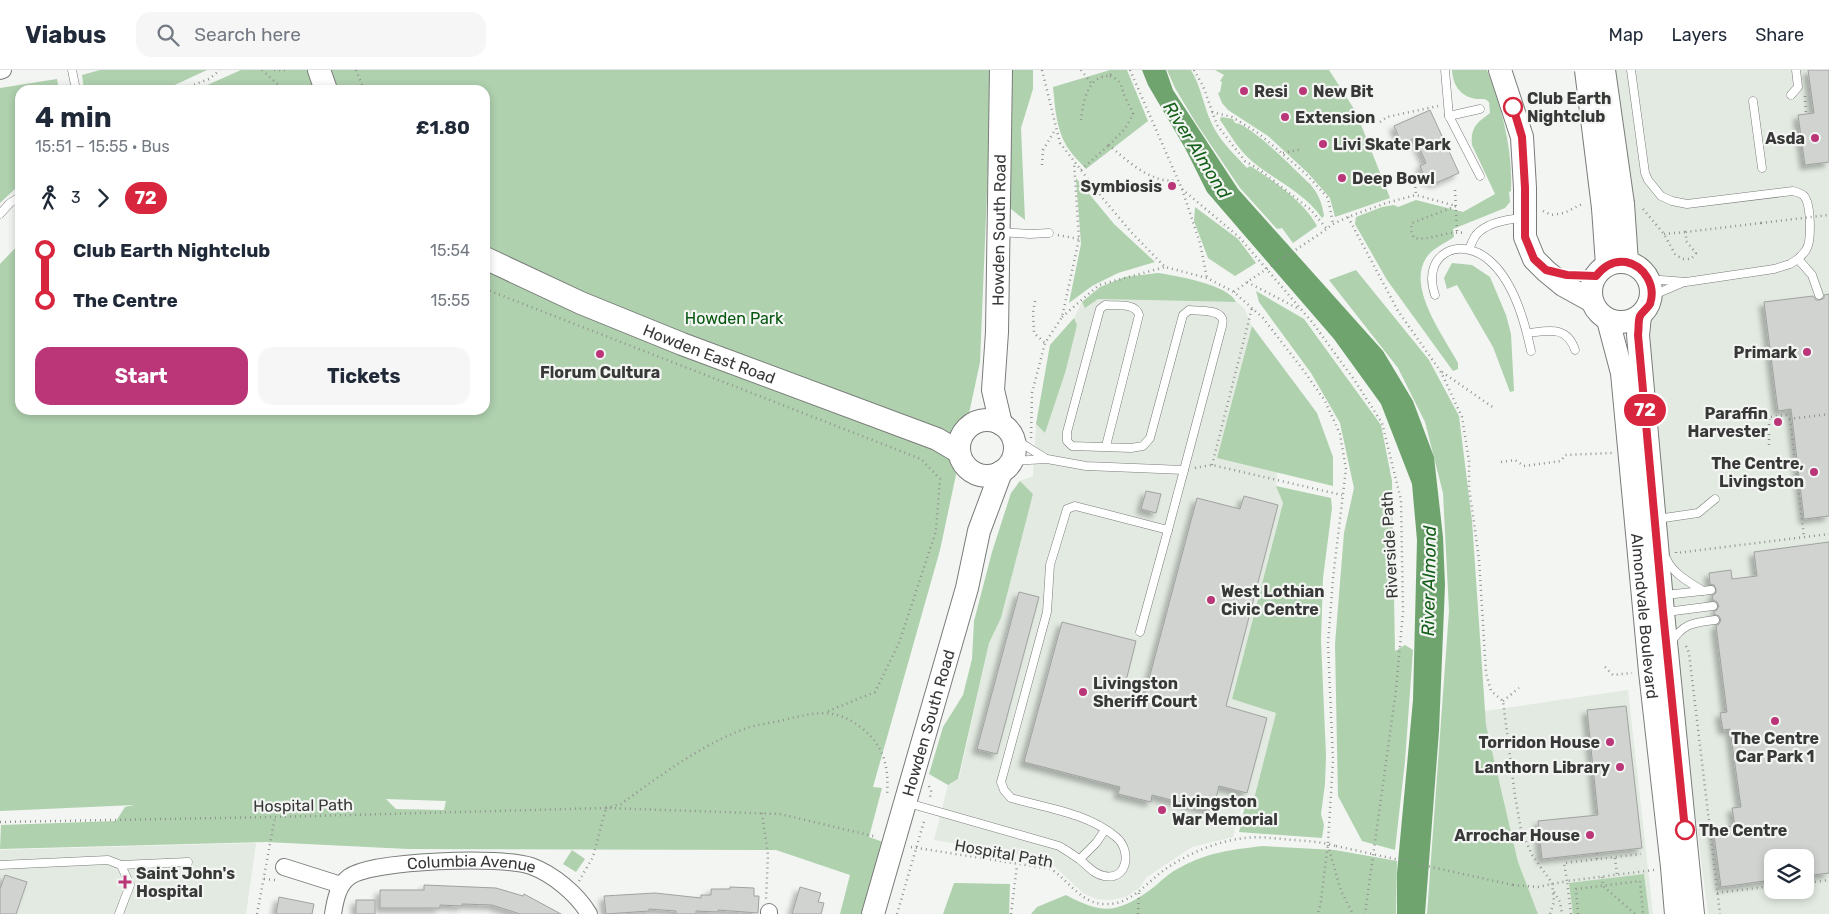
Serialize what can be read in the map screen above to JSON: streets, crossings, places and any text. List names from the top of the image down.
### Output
{
  "streets": {
    "street": [
      "Howden South Road",
      "Howden East Road",
      "Almondvale Boulevard",
      "Columbia Avenue"
    ],
    "path": ["Riverside Path", "Hospital Path"]
  },
  "crossings": [
    ["Howden South Road", "Howden East Road"],
    ["Howden South Road", "Hospital Path"]
  ],
  "water": ["River Almond"],
  "parks": ["Howden Park"],
  "places": {
    "other": [
      "Resi",
      "New Bit",
      "Club Earth Nightclub",
      "Extension",
      "Asda",
      "Livi Skate Park",
      "Deep Bowl",
      "Symbiosis",
      "Primark",
      "Florum Cultura",
      "Paraffin Harvester",
      "The Centre, Livingston",
      "West Lothian Civic Centre",
      "Livingston Sheriff Court",
      "The Centre Car Park 1",
      "Torridon House",
      "Lanthorn Library",
      "Livingston War Memorial",
      "The Centre",
      "Arrochar House"
    ],
    "health": ["Saint John's Hospital"]
  },
  "lines": ["bus line 72"],
  "page": {
    "header": "Viabus",
    "search": "Search here",
    "nav": ["Map", "Layers", "Share"],
    "on_map": "72",
    "heading": ["4 min", "15:51 – 15:55 · Bus", "£1.80"],
    "legs": ["3", "72"],
    "list": [
      {
        "name": "Club Earth Nightclub",
        "value": "15:54"
      },
      {
        "name": "The Centre",
        "value": "15:55"
      }
    ],
    "buttons": ["Start", "Tickets"]
  }
}
